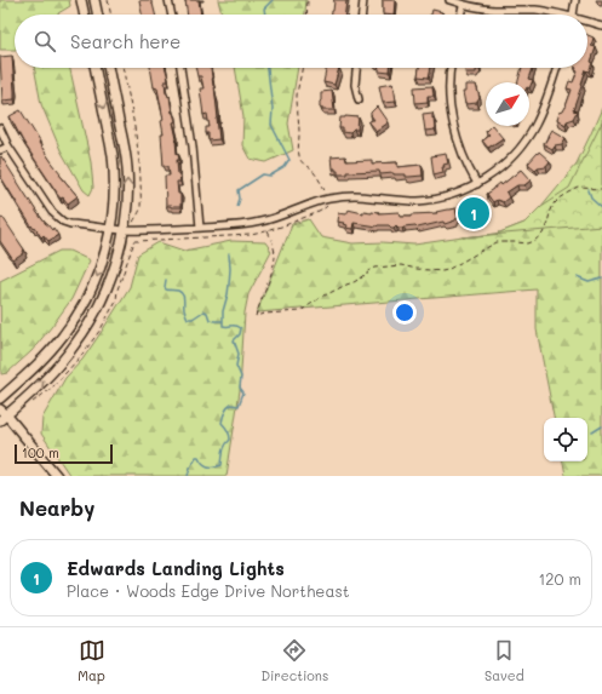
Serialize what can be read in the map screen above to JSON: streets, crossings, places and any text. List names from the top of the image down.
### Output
{
  "scale_bar": "100 m",
  "north": "top right",
  "page": {
    "search": "Search here",
    "pins": "1",
    "scale": "100 m",
    "heading": "Nearby",
    "list": [
      {
        "mark": "1",
        "name": "Edwards Landing Lights",
        "note": "Place · Woods Edge Drive Northeast",
        "value": "120 m"
      }
    ],
    "nav": ["Map", "Directions", "Saved"]
  }
}
